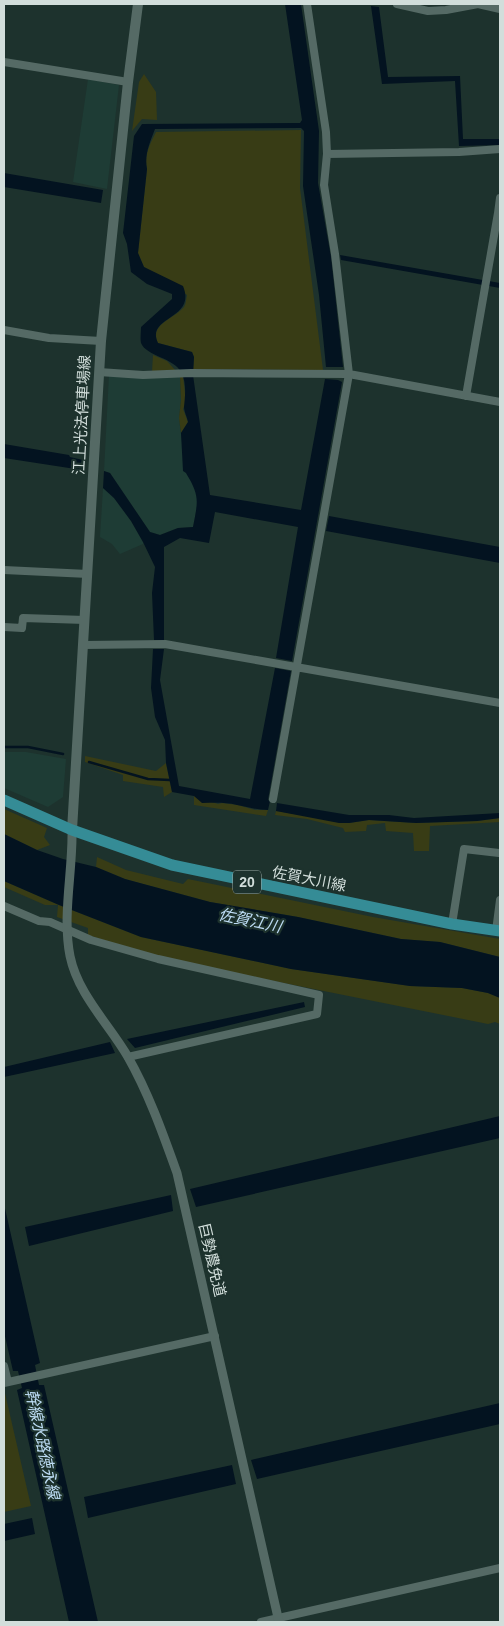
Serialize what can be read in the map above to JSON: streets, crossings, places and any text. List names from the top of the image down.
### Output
{
  "streets": {
    "main road": ["江上光法停車場線", "佐賀大川線", "20"],
    "street": ["巨勢農免道"]
  },
  "crossings": [
    ["江上光法停車場線", "佐賀大川線"],
    ["江上光法停車場線", "巨勢農免道"],
    ["佐賀大川線", "巨勢農免道"]
  ],
  "water": ["佐賀江川", "幹線水路徳永線"]
}
